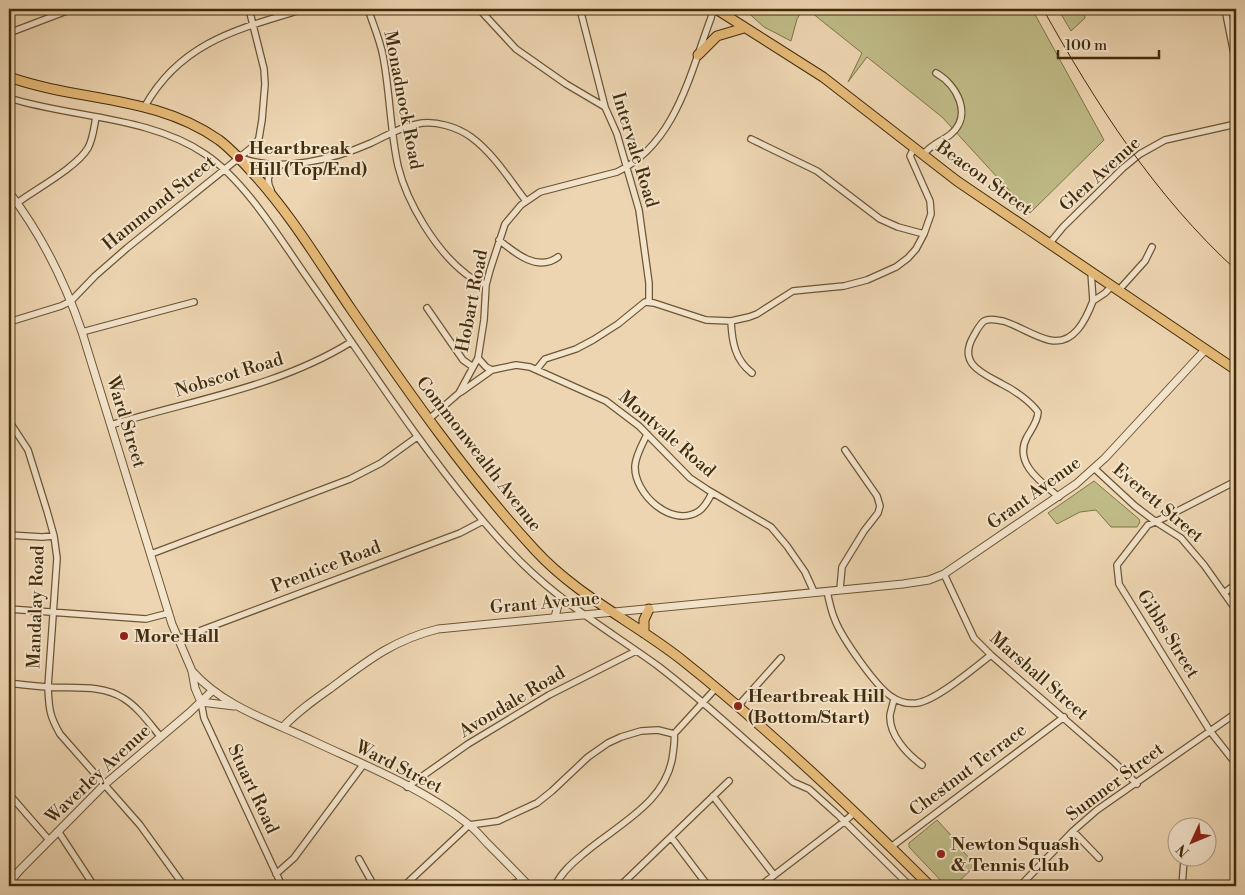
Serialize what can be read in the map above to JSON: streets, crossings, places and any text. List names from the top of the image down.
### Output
{
  "streets": {
    "main road": ["Beacon Street", "Commonwealth Avenue"],
    "street": [
      "Monadnock Road",
      "Intervale Road",
      "Glen Avenue",
      "Hammond Street",
      "Hobart Road",
      "Nobscot Road",
      "Ward Street",
      "Montvale Road",
      "Grant Avenue",
      "Everett Street",
      "Prentice Road",
      "Mandalay Road",
      "Gibbs Street",
      "Marshall Street",
      "Avondale Road",
      "Chestnut Terrace",
      "Waverley Avenue",
      "Sumner Street",
      "Stuart Road"
    ]
  },
  "crossings": [
    ["Monadnock Road", "Hobart Road"],
    ["Intervale Road", "Hobart Road"],
    ["Glen Avenue", "Beacon Street"],
    ["Beacon Street", "Hobart Road"],
    ["Beacon Street", "Grant Avenue"],
    ["Hammond Street", "Ward Street"],
    ["Hammond Street", "Commonwealth Avenue"],
    ["Hobart Road", "Montvale Road"],
    ["Hobart Road", "Commonwealth Avenue"],
    ["Nobscot Road", "Ward Street"],
    ["Nobscot Road", "Commonwealth Avenue"],
    ["Ward Street", "Grant Avenue"],
    ["Ward Street", "Prentice Road"],
    ["Ward Street", "Avondale Road"],
    ["Ward Street", "Waverley Avenue"],
    ["Ward Street", "Stuart Road"],
    ["Montvale Road", "Grant Avenue"],
    ["Commonwealth Avenue", "Grant Avenue"],
    ["Commonwealth Avenue", "Prentice Road"],
    ["Commonwealth Avenue", "Avondale Road"],
    ["Commonwealth Avenue", "Chestnut Terrace"],
    ["Grant Avenue", "Everett Street"],
    ["Grant Avenue", "Marshall Street"],
    ["Everett Street", "Gibbs Street"],
    ["Mandalay Road", "Waverley Avenue"],
    ["Gibbs Street", "Sumner Street"],
    ["Marshall Street", "Chestnut Terrace"],
    ["Marshall Street", "Sumner Street"],
    ["Waverley Avenue", "Stuart Road"]
  ],
  "places": [
    "Heartbreak Hill (Top/End)",
    "More Hall",
    "Heartbreak Hill (Bottom/Start)",
    "Newton Squash & Tennis Club"
  ],
  "scale_bar": "100 m",
  "north": "bottom left"
}
